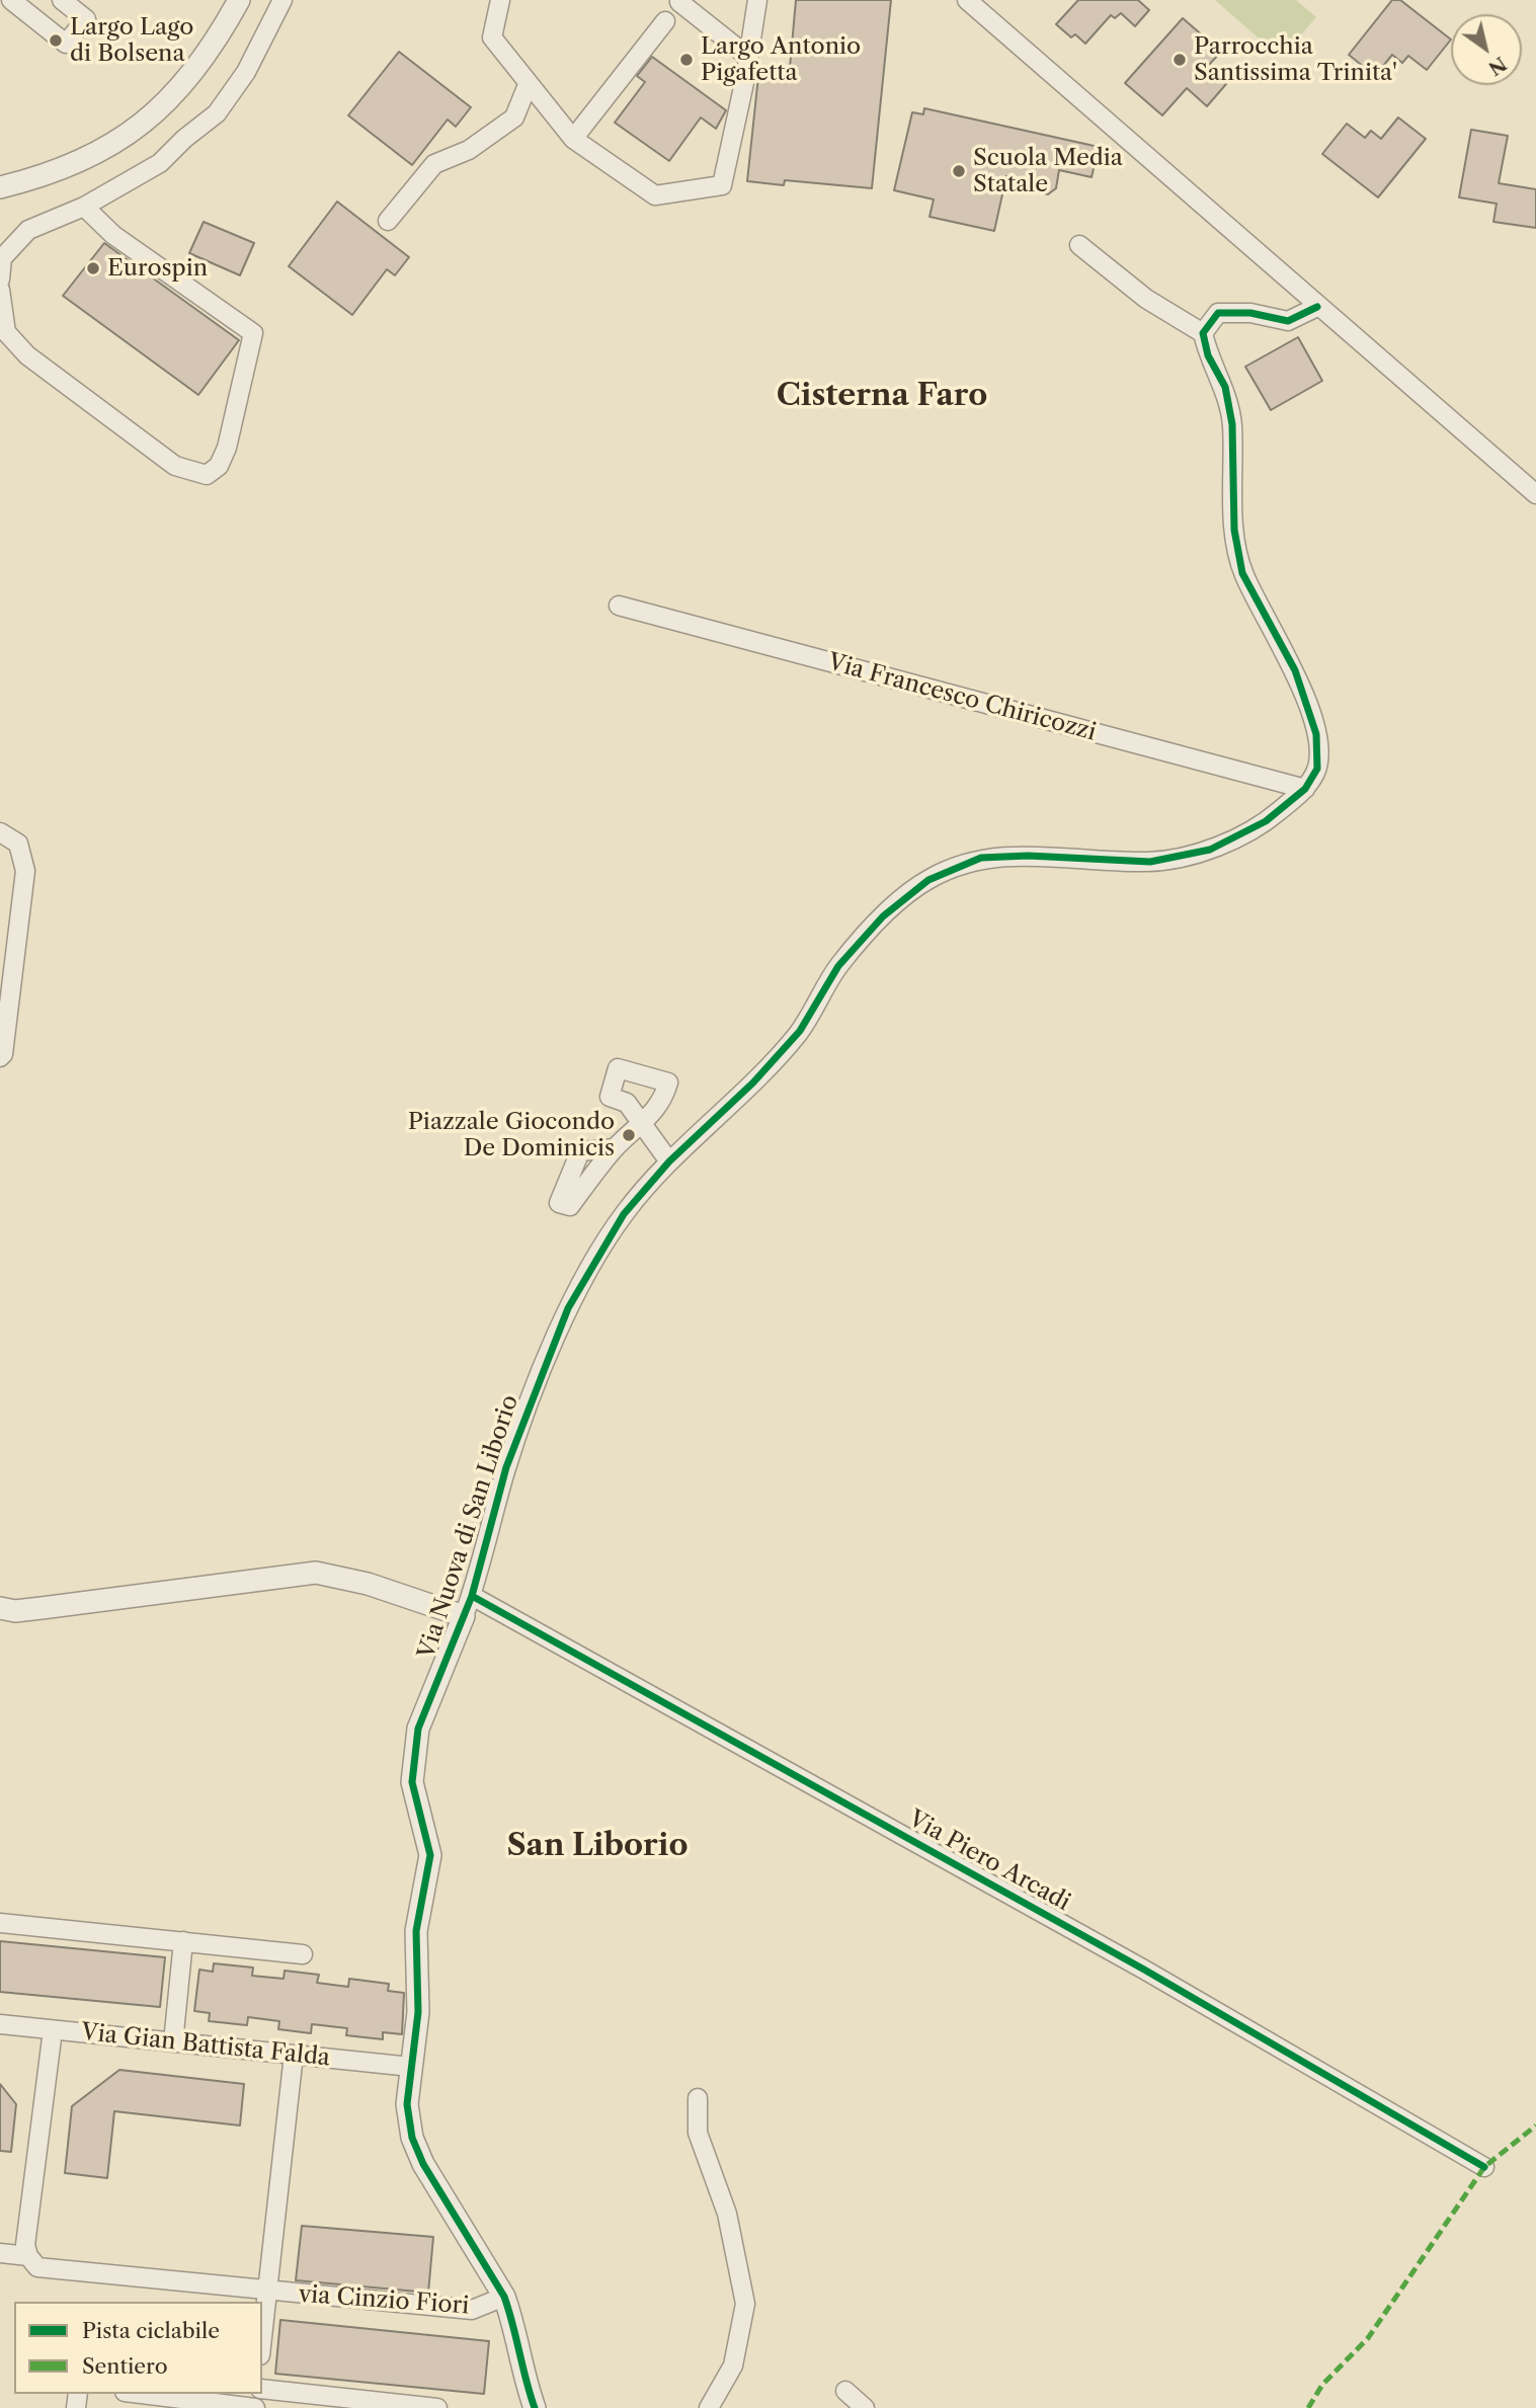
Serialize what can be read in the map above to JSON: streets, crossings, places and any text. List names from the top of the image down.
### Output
{
  "streets": {
    "street": [
      "Via Francesco Chiricozzi",
      "Via Nuova di San Liborio",
      "Via Piero Arcadi",
      "Via Gian Battista Falda",
      "via Cinzio Fiori"
    ]
  },
  "crossings": [
    ["Via Francesco Chiricozzi", "Via Nuova di San Liborio"],
    ["Via Nuova di San Liborio", "Via Piero Arcadi"],
    ["Via Nuova di San Liborio", "Via Gian Battista Falda"],
    ["Via Nuova di San Liborio", "via Cinzio Fiori"]
  ],
  "districts": ["Cisterna Faro", "San Liborio"],
  "places": [
    "Largo Lago di Bolsena",
    "Largo Antonio Pigafetta",
    "Parrocchia Santissima Trinita'",
    "Scuola Media Statale",
    "Eurospin",
    "Piazzale Giocondo De Dominicis"
  ],
  "legend": ["Pista ciclabile", "Sentiero"],
  "north": "bottom right"
}
